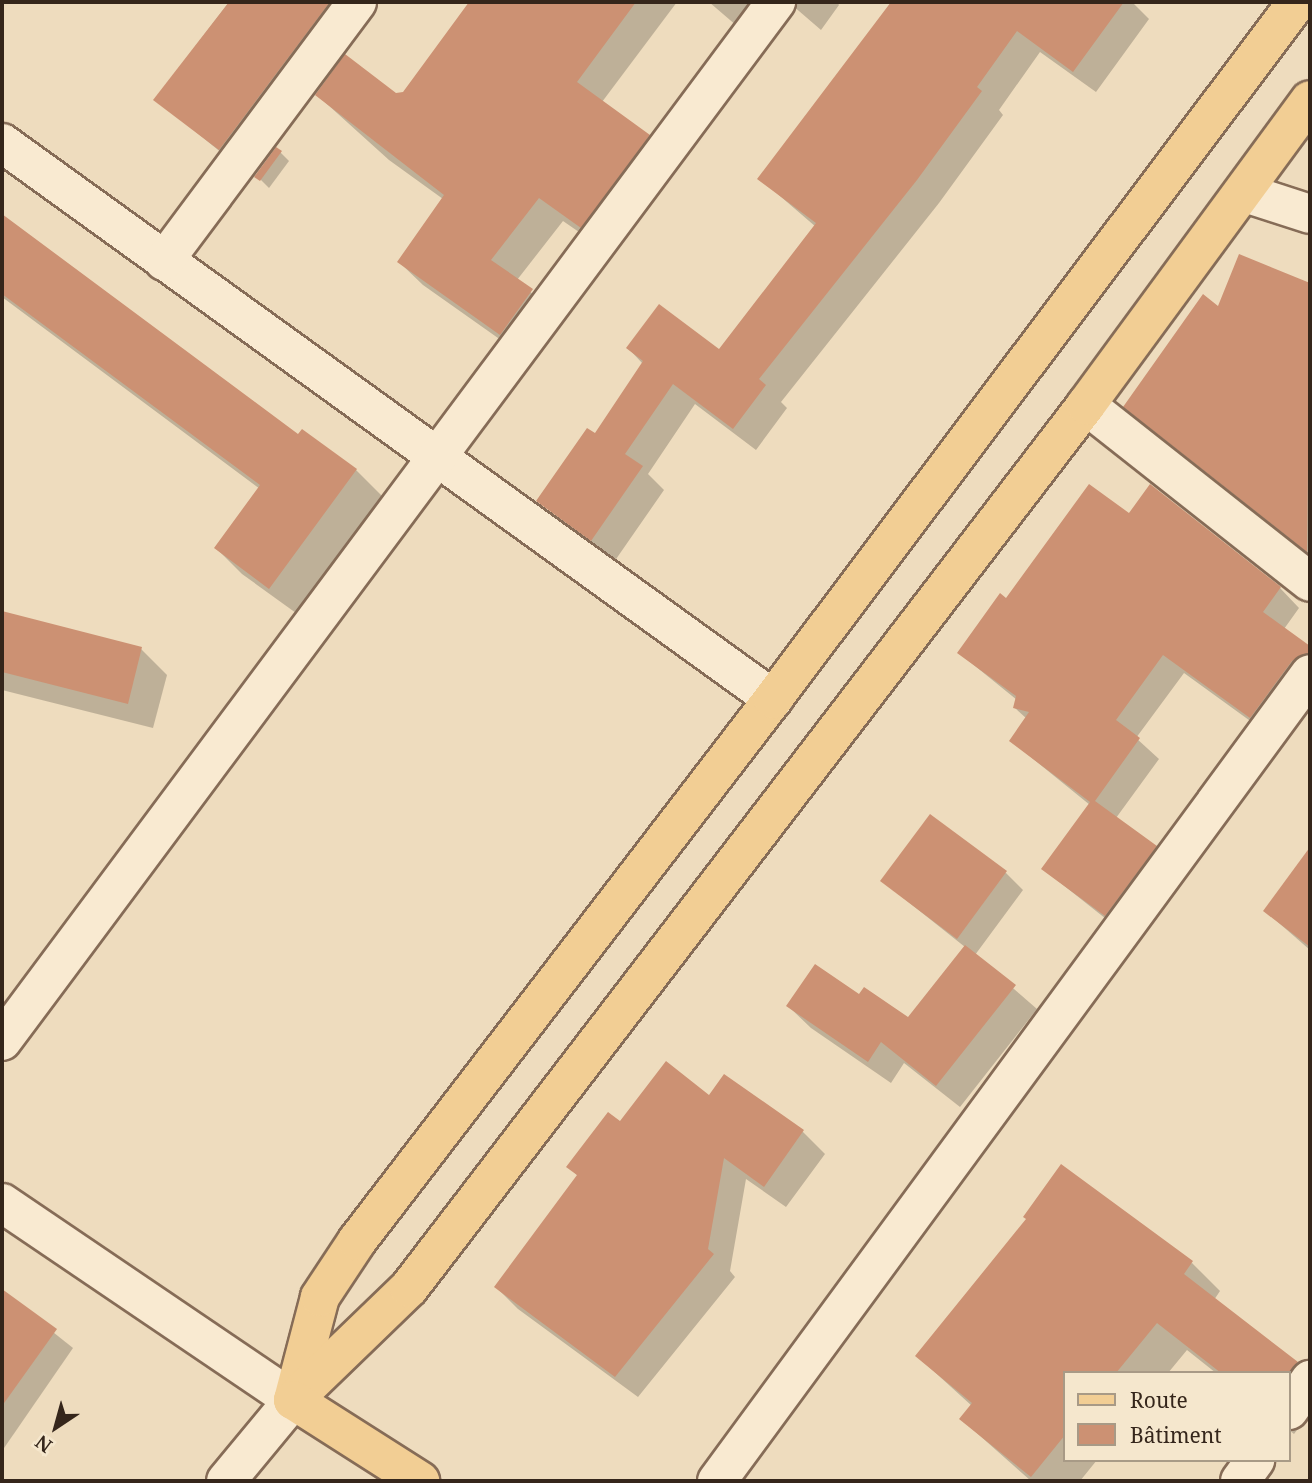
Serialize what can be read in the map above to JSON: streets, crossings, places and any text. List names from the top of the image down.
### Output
{
  "legend": ["Route", "Bâtiment"],
  "north": "bottom left"
}
